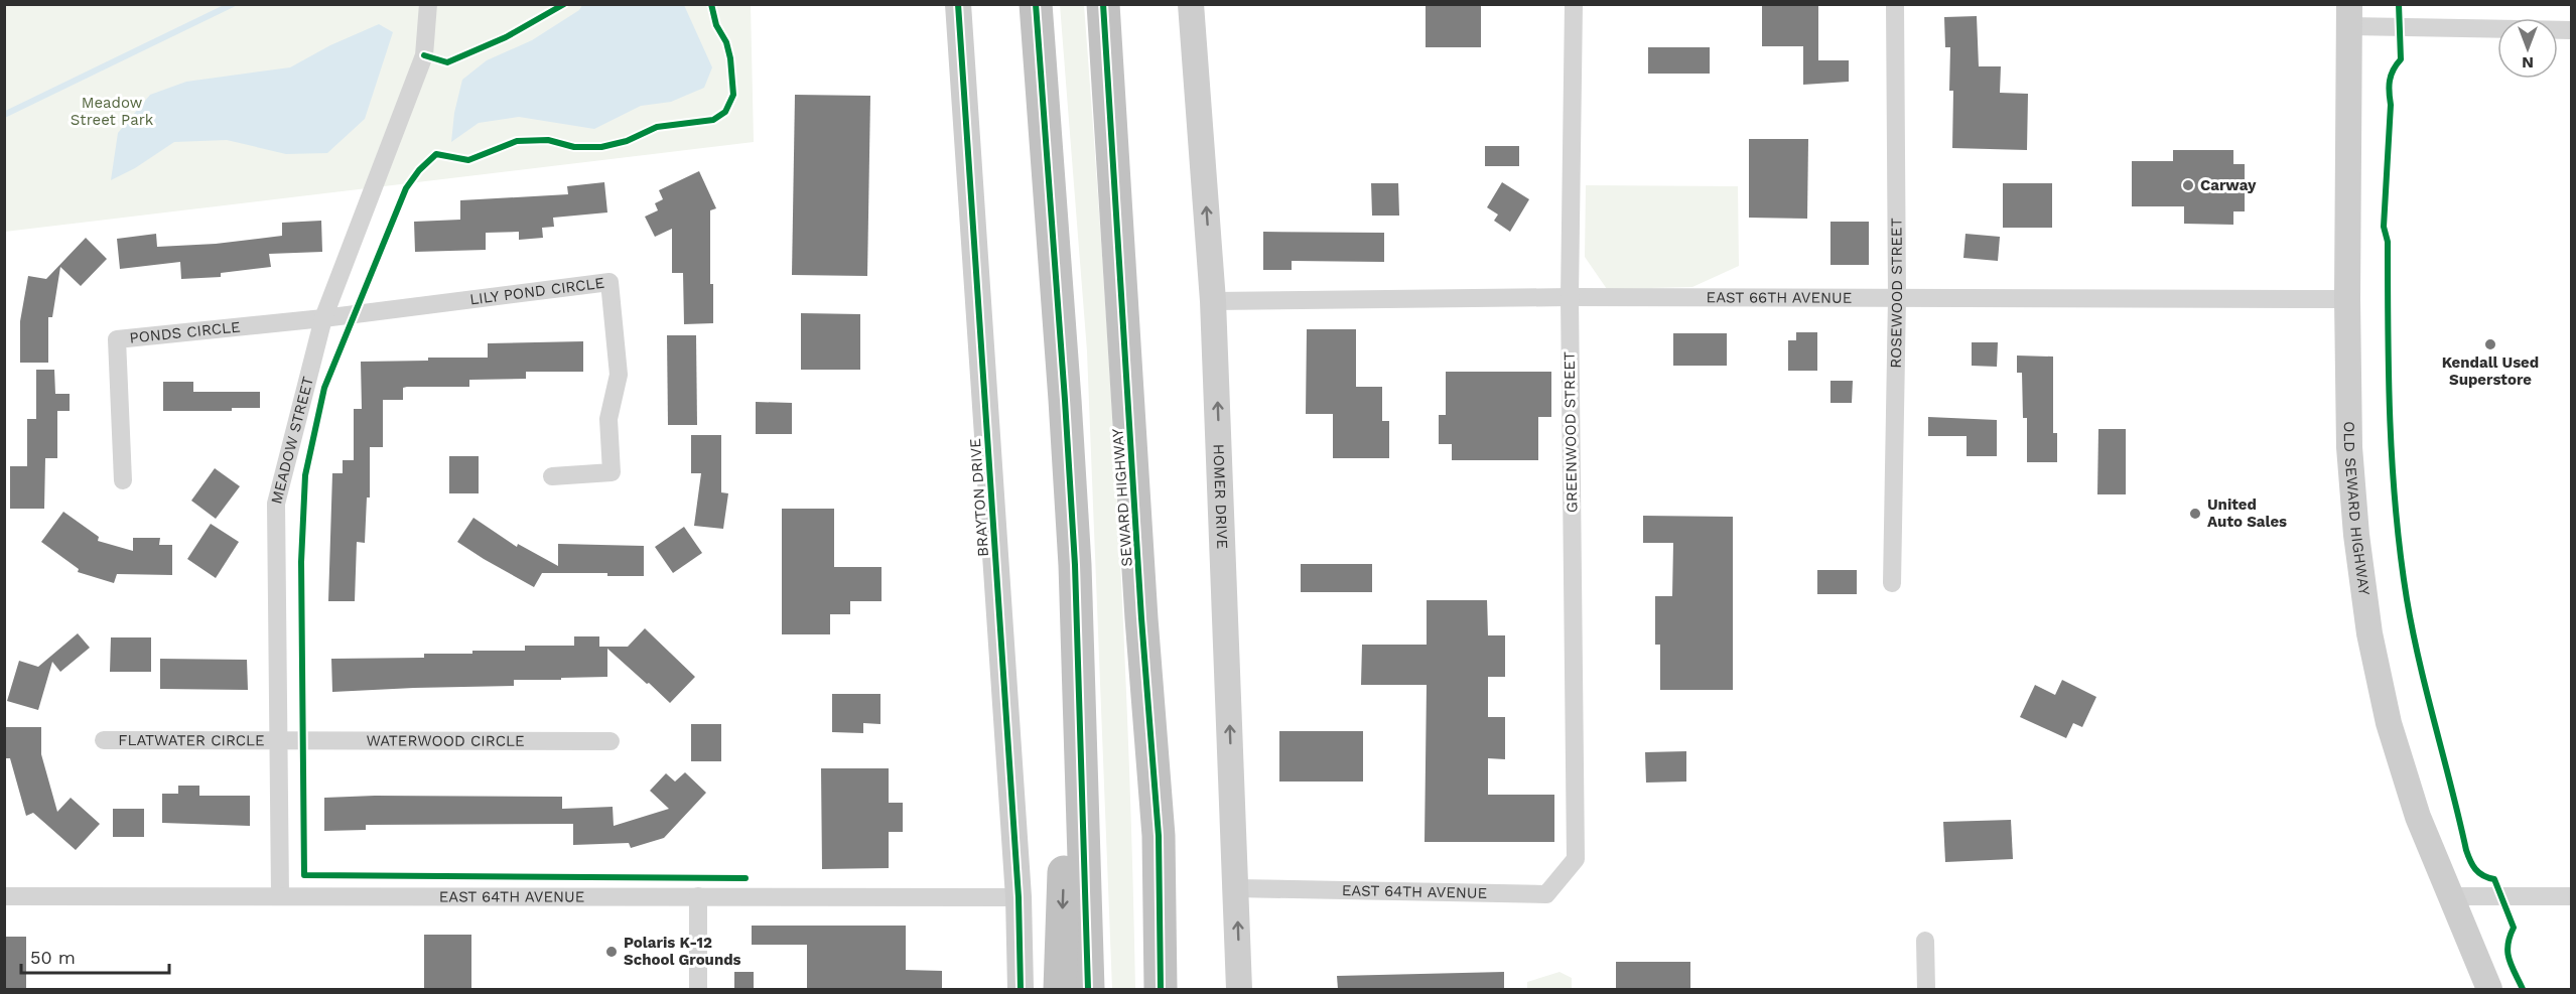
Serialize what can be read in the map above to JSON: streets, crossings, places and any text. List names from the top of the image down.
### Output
{
  "streets": {
    "highway": ["SEWARD HIGHWAY"],
    "street": [
      "LILY POND CIRCLE",
      "ROSEWOOD STREET",
      "EAST 66TH AVENUE",
      "PONDS CIRCLE",
      "GREENWOOD STREET",
      "MEADOW STREET",
      "HOMER DRIVE",
      "BRAYTON DRIVE",
      "OLD SEWARD HIGHWAY",
      "FLATWATER CIRCLE",
      "WATERWOOD CIRCLE",
      "EAST 64TH AVENUE"
    ]
  },
  "crossings": [
    ["LILY POND CIRCLE", "PONDS CIRCLE"],
    ["LILY POND CIRCLE", "MEADOW STREET"],
    ["ROSEWOOD STREET", "EAST 66TH AVENUE"],
    ["EAST 66TH AVENUE", "GREENWOOD STREET"],
    ["EAST 66TH AVENUE", "HOMER DRIVE"],
    ["EAST 66TH AVENUE", "OLD SEWARD HIGHWAY"],
    ["PONDS CIRCLE", "MEADOW STREET"],
    ["GREENWOOD STREET", "EAST 64TH AVENUE"],
    ["MEADOW STREET", "FLATWATER CIRCLE"],
    ["MEADOW STREET", "WATERWOOD CIRCLE"],
    ["MEADOW STREET", "EAST 64TH AVENUE"],
    ["HOMER DRIVE", "EAST 64TH AVENUE"],
    ["BRAYTON DRIVE", "EAST 64TH AVENUE"],
    ["FLATWATER CIRCLE", "WATERWOOD CIRCLE"]
  ],
  "one_way": ["HOMER DRIVE"],
  "parks": ["Meadow Street Park"],
  "places": [
    "Carway",
    "Kendall Used Superstore",
    "United Auto Sales",
    "Polaris K-12 School Grounds"
  ],
  "scale_bar": "50 m",
  "north": "bottom"
}
